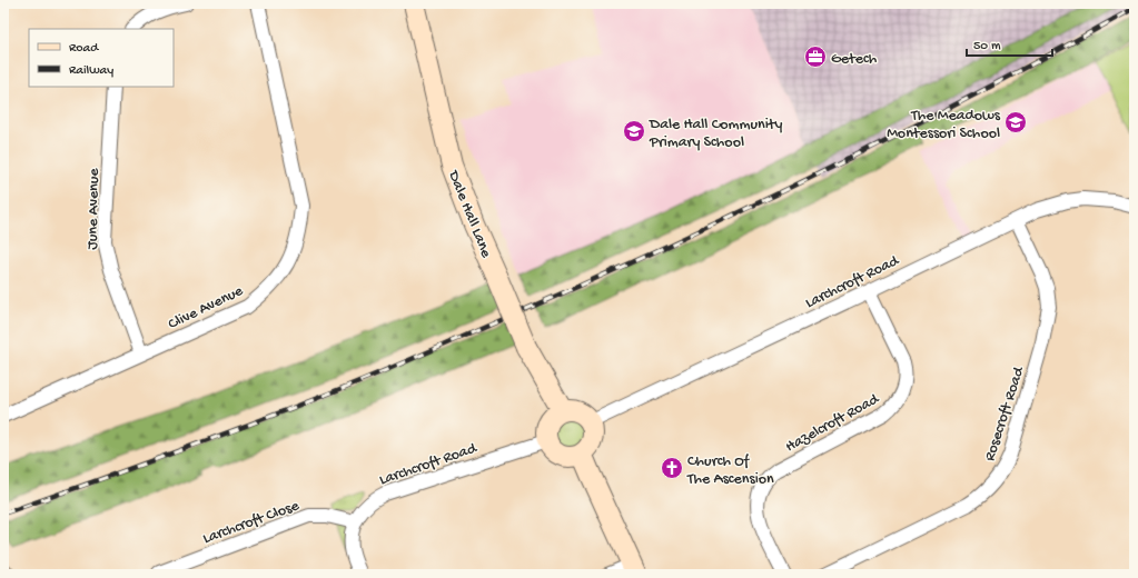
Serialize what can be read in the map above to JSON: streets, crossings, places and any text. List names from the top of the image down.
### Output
{
  "streets": {
    "street": [
      "June Avenue",
      "Dale Hall Lane",
      "Larchcroft Road",
      "Clive Avenue",
      "Rosecroft Road",
      "Hazelcroft Road",
      "Larchcroft Close"
    ]
  },
  "crossings": [
    ["June Avenue", "Clive Avenue"],
    ["Dale Hall Lane", "Larchcroft Road"],
    ["Larchcroft Road", "Rosecroft Road"],
    ["Larchcroft Road", "Hazelcroft Road"],
    ["Larchcroft Road", "Larchcroft Close"]
  ],
  "places": {
    "office": ["Getech"],
    "school or university": ["The Meadows Montessori School", "Dale Hall Community Primary School"],
    "church": ["Church Of The Ascension"]
  },
  "legend": ["Road", "Railway"],
  "scale_bar": "50 m"
}
